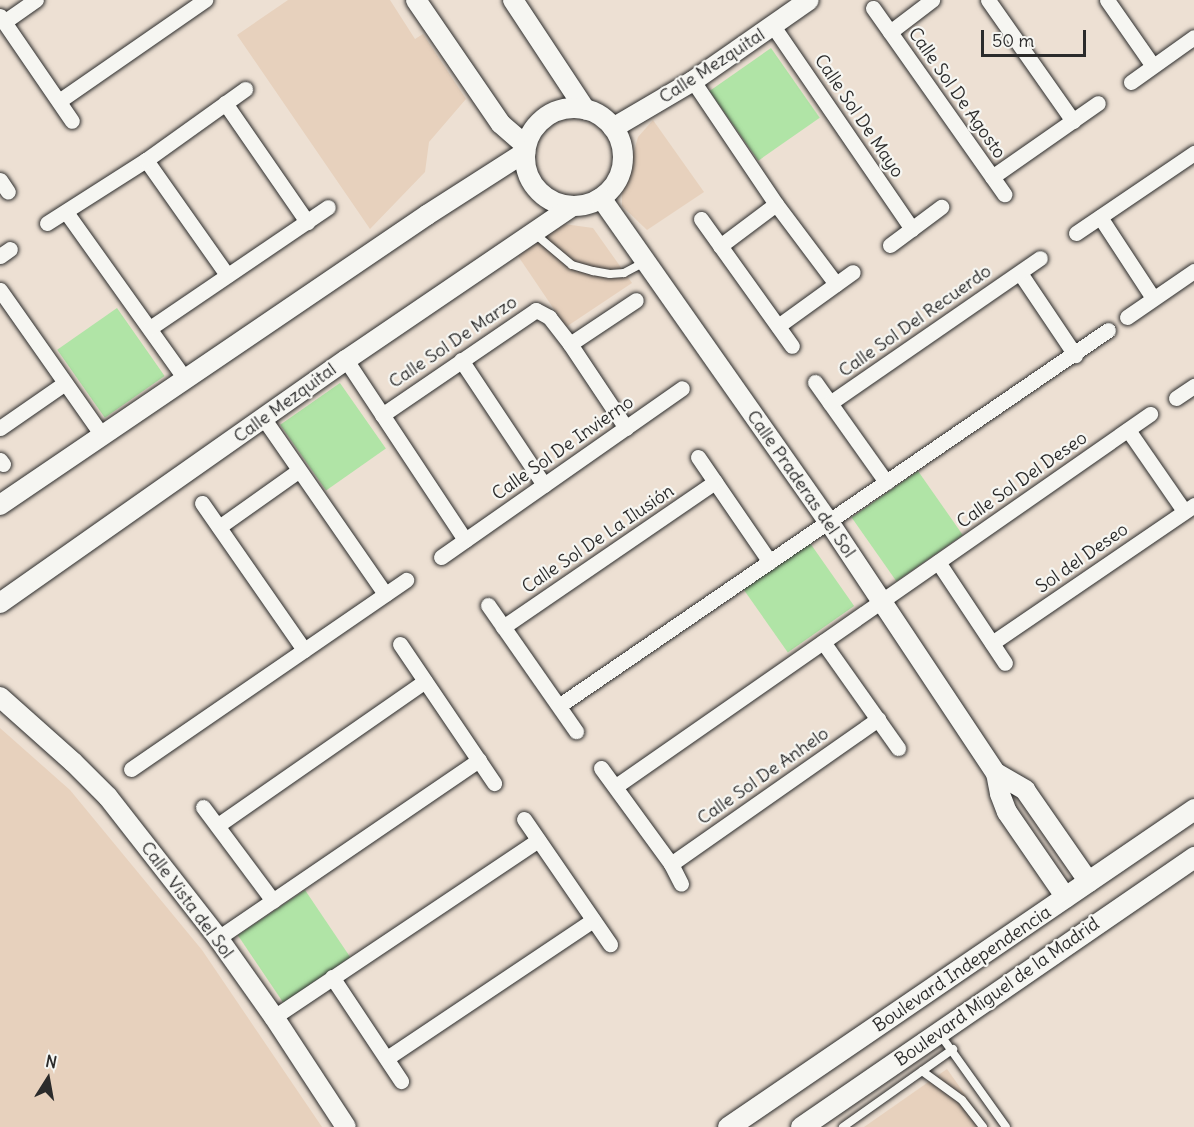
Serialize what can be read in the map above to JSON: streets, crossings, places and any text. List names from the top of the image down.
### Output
{
  "streets": {
    "main road": ["Boulevard Independencia", "Boulevard Miguel de la Madrid"],
    "street": [
      "Calle Mezquital",
      "Calle Sol De Agosto",
      "Calle Sol De Mayo",
      "Calle Sol Del Recuerdo",
      "Calle Sol De Marzo",
      "Calle Sol De Invierno",
      "Calle Sol Del Deseo",
      "Calle Praderas del Sol",
      "Calle Sol De La Ilusión",
      "Sol del Deseo",
      "Calle Sol De Anhelo",
      "Calle Vista del Sol"
    ]
  },
  "crossings": [
    ["Calle Mezquital", "Calle Sol De Mayo"],
    ["Calle Mezquital", "Calle Praderas del Sol"],
    ["Calle Sol De Marzo", "Calle Sol De Invierno"],
    ["Calle Sol Del Deseo", "Calle Praderas del Sol"]
  ],
  "scale_bar": "50 m",
  "north": "top"
}
